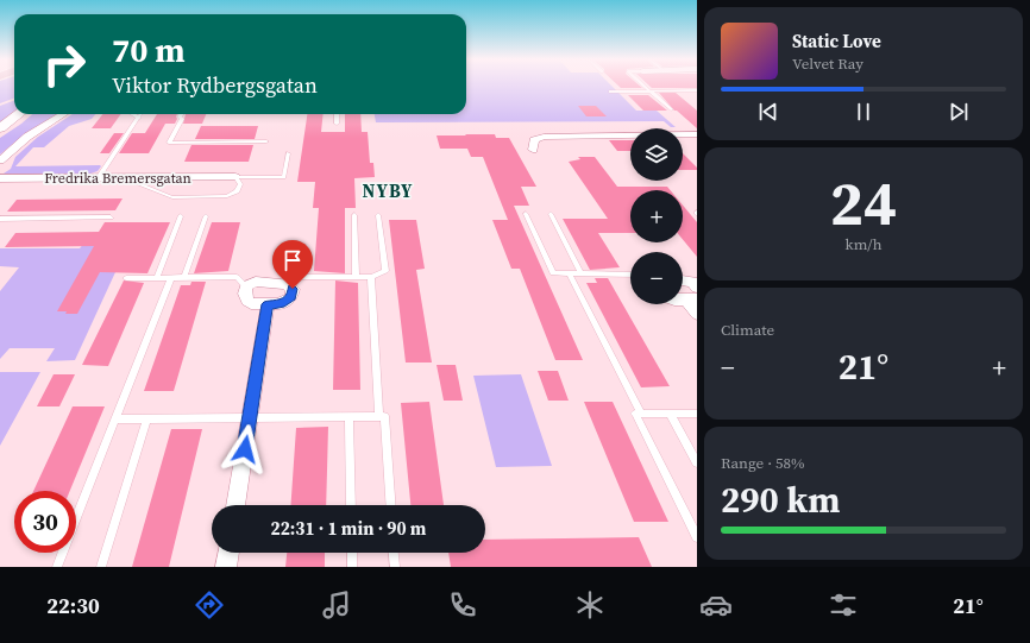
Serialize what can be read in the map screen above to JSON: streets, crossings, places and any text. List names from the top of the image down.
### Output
{
  "streets": {
    "street": ["Fredrika Bremersgatan"]
  },
  "districts": ["NYBY"],
  "page": {
    "turn": ["70 m", "Viktor Rydbergsgatan"],
    "song": ["Static Love", "Velvet Ray"],
    "map_buttons": ["+", "−"],
    "tile": [
      ["24", "km/h"],
      "Climate",
      ["Range · 58%", "290 km"]
    ],
    "heat": ["−", "21°", "+"],
    "limit": "30",
    "trip": "22:31 · 1 min · 90 m",
    "tabs": ["22:30", "21°"]
  }
}
